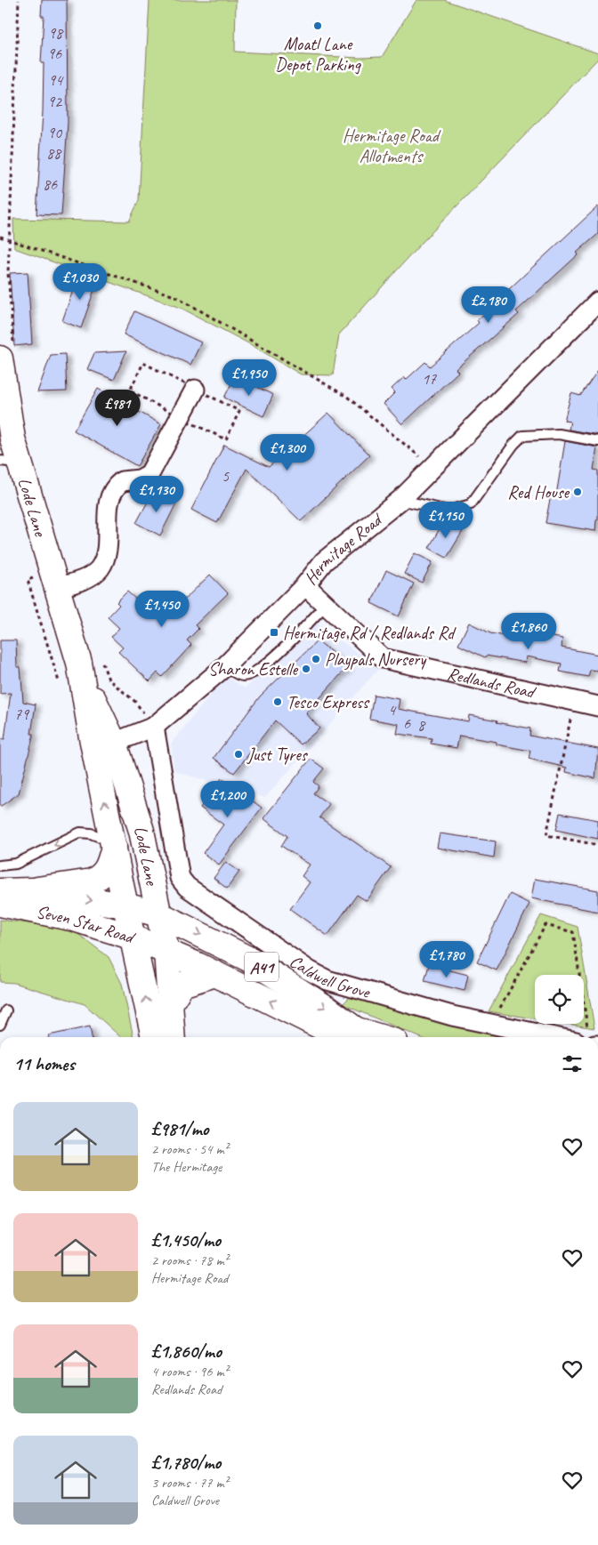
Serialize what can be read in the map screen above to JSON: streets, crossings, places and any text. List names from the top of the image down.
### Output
{
  "streets": {
    "main road": ["Lode Lane", "Seven Star Road", "A41"],
    "street": ["Hermitage Road", "Redlands Road", "Caldwell Grove"]
  },
  "crossings": [
    ["Lode Lane", "Hermitage Road"],
    ["Lode Lane", "Seven Star Road"],
    ["Lode Lane", "A41"],
    ["Hermitage Road", "Redlands Road"],
    ["Hermitage Road", "Caldwell Grove"],
    ["Seven Star Road", "A41"]
  ],
  "parks": ["Hermitage Road Allotments"],
  "places": {
    "other": [
      "Moatl Lane Depot Parking",
      "Red House",
      "Playpals Nursery",
      "Sharon Estelle",
      "Tesco Express",
      "Just Tyres"
    ],
    "transit": ["Hermitage Rd / Redlands Rd"]
  },
  "house_numbers": [
    "98",
    "96",
    "94",
    "92",
    "90",
    "88",
    "86",
    "17",
    "5",
    "4",
    "79",
    "6",
    "8"
  ],
  "page": {
    "price": [
      "£1,030",
      "£2,180",
      "£1,950",
      "£981",
      "£1,300",
      "£1,130",
      "£1,150",
      "£1,450",
      "£1,860",
      "£1,200",
      "£1,780"
    ],
    "heading": "11 homes",
    "list": [
      {
        "name": "£981/mo",
        "note": "2 rooms · 54 m² · The Hermitage"
      },
      {
        "name": "£1,450/mo",
        "note": "2 rooms · 78 m² · Hermitage Road"
      },
      {
        "name": "£1,860/mo",
        "note": "4 rooms · 96 m² · Redlands Road"
      },
      {
        "name": "£1,780/mo",
        "note": "3 rooms · 77 m² · Caldwell Grove"
      }
    ]
  }
}
